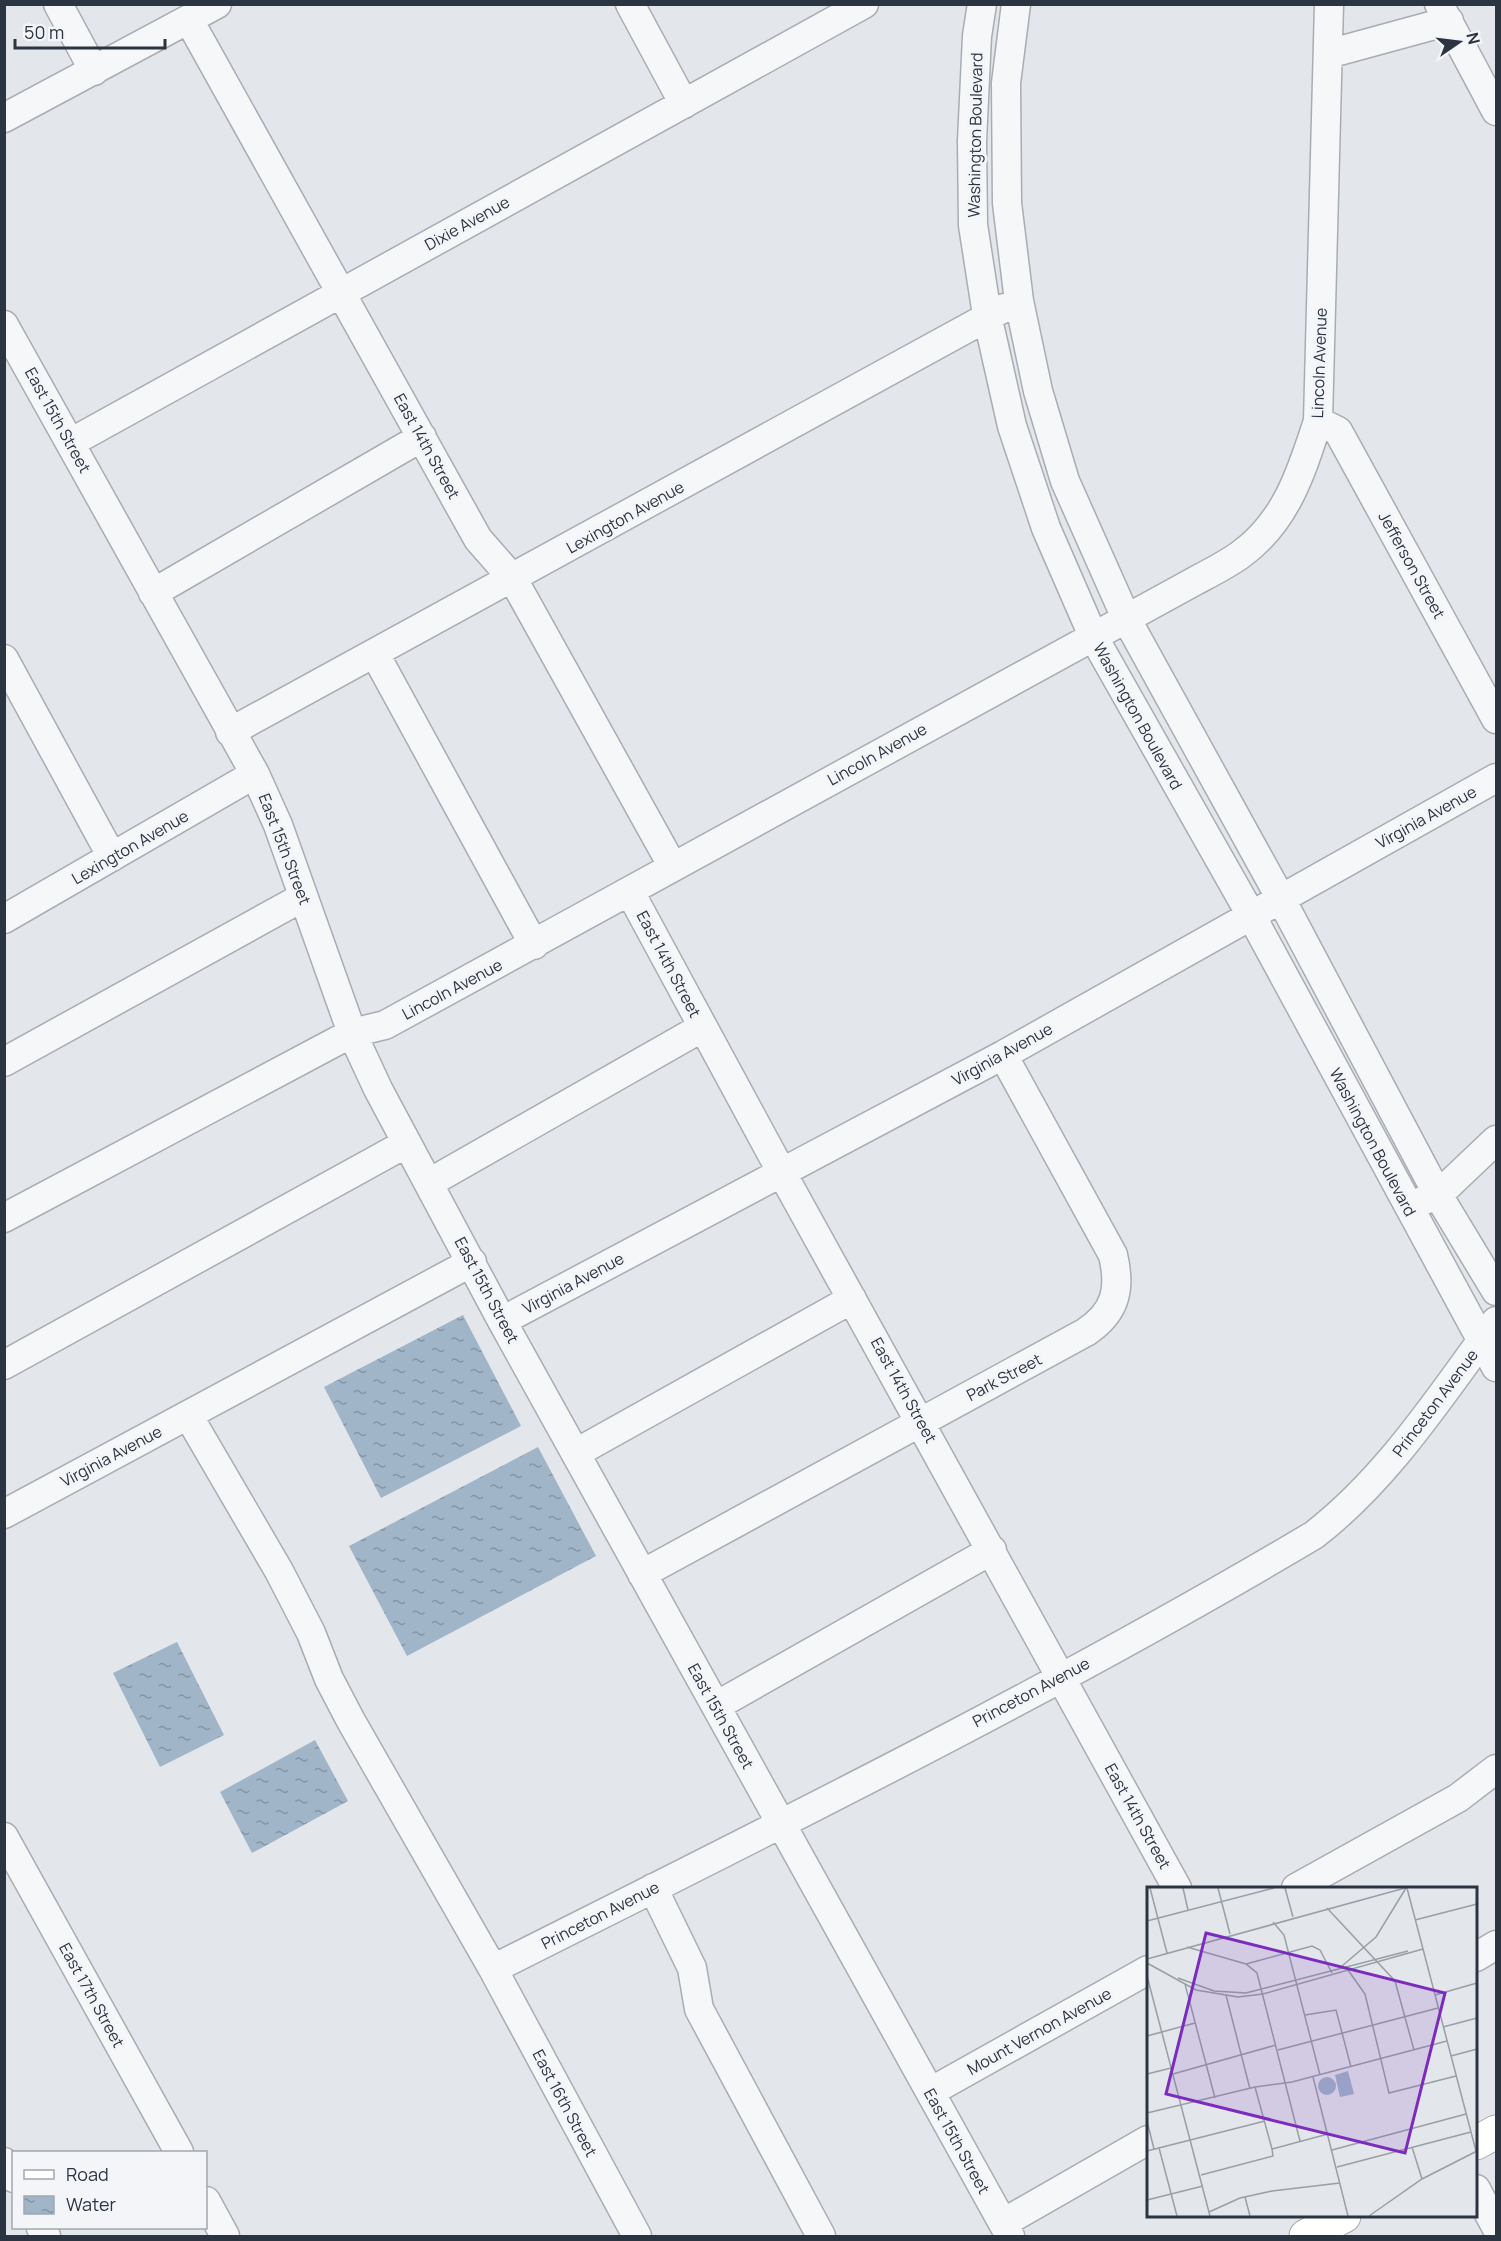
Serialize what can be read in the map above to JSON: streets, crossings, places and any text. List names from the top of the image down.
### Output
{
  "streets": {
    "street": [
      "Washington Boulevard",
      "Dixie Avenue",
      "Lincoln Avenue",
      "East 15th Street",
      "East 14th Street",
      "Lexington Avenue",
      "Jefferson Street",
      "Virginia Avenue",
      "Park Street",
      "Princeton Avenue",
      "East 17th Street",
      "Mount Vernon Avenue",
      "East 16th Street"
    ]
  },
  "crossings": [
    ["Washington Boulevard", "Lincoln Avenue"],
    ["Washington Boulevard", "Lexington Avenue"],
    ["Washington Boulevard", "Virginia Avenue"],
    ["Washington Boulevard", "Princeton Avenue"],
    ["Dixie Avenue", "East 15th Street"],
    ["Dixie Avenue", "East 14th Street"],
    ["Lincoln Avenue", "East 15th Street"],
    ["Lincoln Avenue", "East 14th Street"],
    ["Lincoln Avenue", "Jefferson Street"],
    ["East 15th Street", "Lexington Avenue"],
    ["East 15th Street", "Virginia Avenue"],
    ["East 15th Street", "Park Street"],
    ["East 15th Street", "Princeton Avenue"],
    ["East 15th Street", "Mount Vernon Avenue"],
    ["East 14th Street", "Lexington Avenue"],
    ["East 14th Street", "Virginia Avenue"],
    ["East 14th Street", "Park Street"],
    ["East 14th Street", "Princeton Avenue"],
    ["Virginia Avenue", "Park Street"],
    ["Virginia Avenue", "East 16th Street"],
    ["Princeton Avenue", "East 16th Street"]
  ],
  "legend": ["Road", "Water"],
  "scale_bar": "50 m",
  "north": "right"
}
